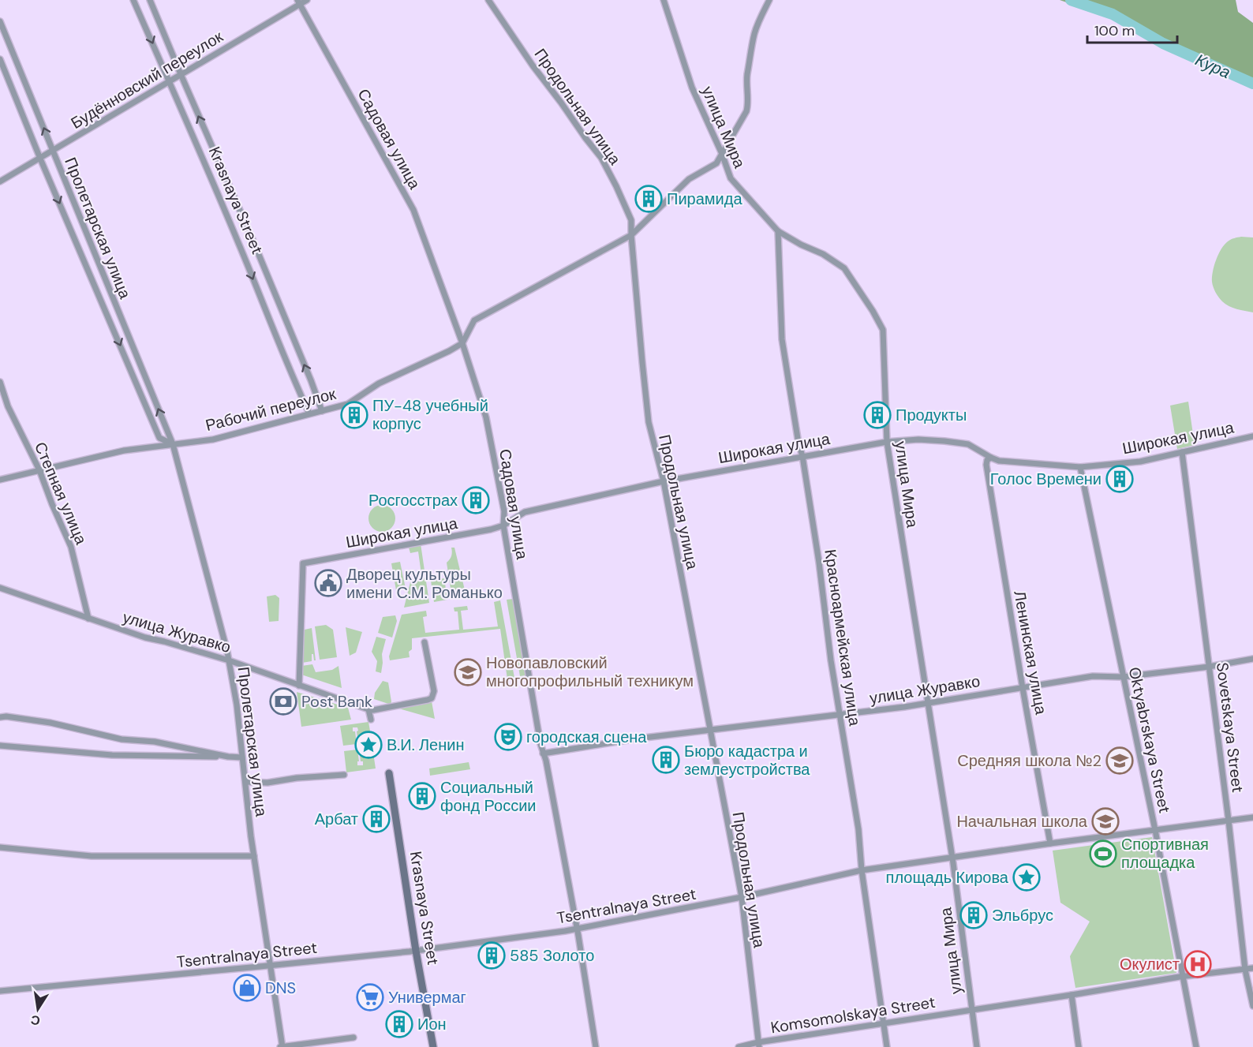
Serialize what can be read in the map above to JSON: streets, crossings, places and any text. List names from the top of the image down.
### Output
{
  "streets": {
    "street": [
      "Будённовский переулок",
      "Продольная улица",
      "улица Мира",
      "Садовая улица",
      "Krasnaya Street",
      "Пролетарская улица",
      "Рабочий переулок",
      "Широкая улица",
      "Степная улица",
      "улица Журавко",
      "Красноармейская улица",
      "Ленинская улица",
      "Sovetskaya Street",
      "Oktyabrskaya Street",
      "Tsentralnaya Street",
      "Komsomolskaya Street"
    ]
  },
  "crossings": [
    ["Будённовский переулок", "Садовая улица"],
    ["Будённовский переулок", "Krasnaya Street"],
    ["Будённовский переулок", "Пролетарская улица"],
    ["Продольная улица", "Широкая улица"],
    ["Продольная улица", "улица Журавко"],
    ["Продольная улица", "Tsentralnaya Street"],
    ["Продольная улица", "Komsomolskaya Street"],
    ["улица Мира", "Широкая улица"],
    ["улица Мира", "улица Журавко"],
    ["улица Мира", "Красноармейская улица"],
    ["улица Мира", "Tsentralnaya Street"],
    ["улица Мира", "Komsomolskaya Street"],
    ["Садовая улица", "Рабочий переулок"],
    ["Садовая улица", "Широкая улица"],
    ["Садовая улица", "улица Журавко"],
    ["Садовая улица", "Tsentralnaya Street"],
    ["Krasnaya Street", "Рабочий переулок"],
    ["Krasnaya Street", "Tsentralnaya Street"],
    ["Пролетарская улица", "Рабочий переулок"],
    ["Пролетарская улица", "улица Журавко"],
    ["Пролетарская улица", "Tsentralnaya Street"],
    ["Рабочий переулок", "Степная улица"],
    ["Широкая улица", "улица Журавко"],
    ["Широкая улица", "Красноармейская улица"],
    ["Широкая улица", "Ленинская улица"],
    ["Широкая улица", "Sovetskaya Street"],
    ["Широкая улица", "Oktyabrskaya Street"],
    ["Степная улица", "улица Журавко"],
    ["улица Журавко", "Красноармейская улица"],
    ["улица Журавко", "Ленинская улица"],
    ["улица Журавко", "Sovetskaya Street"],
    ["улица Журавко", "Oktyabrskaya Street"],
    ["Красноармейская улица", "Tsentralnaya Street"],
    ["Красноармейская улица", "Komsomolskaya Street"],
    ["Ленинская улица", "Tsentralnaya Street"],
    ["Sovetskaya Street", "Tsentralnaya Street"],
    ["Sovetskaya Street", "Komsomolskaya Street"],
    ["Oktyabrskaya Street", "Tsentralnaya Street"],
    ["Oktyabrskaya Street", "Komsomolskaya Street"]
  ],
  "water": ["Кура"],
  "places": {
    "building": [
      "Пирамида",
      "ПУ-48 учебный корпус",
      "Продукты",
      "Голос Времени",
      "Росгосстрах",
      "Бюро кадастра и землеустройства",
      "Социальный фонд России",
      "Арбат",
      "Эльбрус",
      "585 Золото",
      "Ион"
    ],
    "public building": ["Дворец культуры имени С.М. Романько"],
    "school or university": ["Новопавловский многопрофильный техникум", "Средняя школа №2", "Начальная школа"],
    "bank": ["Post Bank"],
    "theatre": ["городская сцена"],
    "place": ["В.И. Ленин", "площадь Кирова"],
    "sports": ["Cпортивная площадка"],
    "hospital": ["Окулист"],
    "shop": ["DNS"],
    "supermarket": ["Универмаг"]
  },
  "scale_bar": "100 m",
  "north": "bottom"
}
